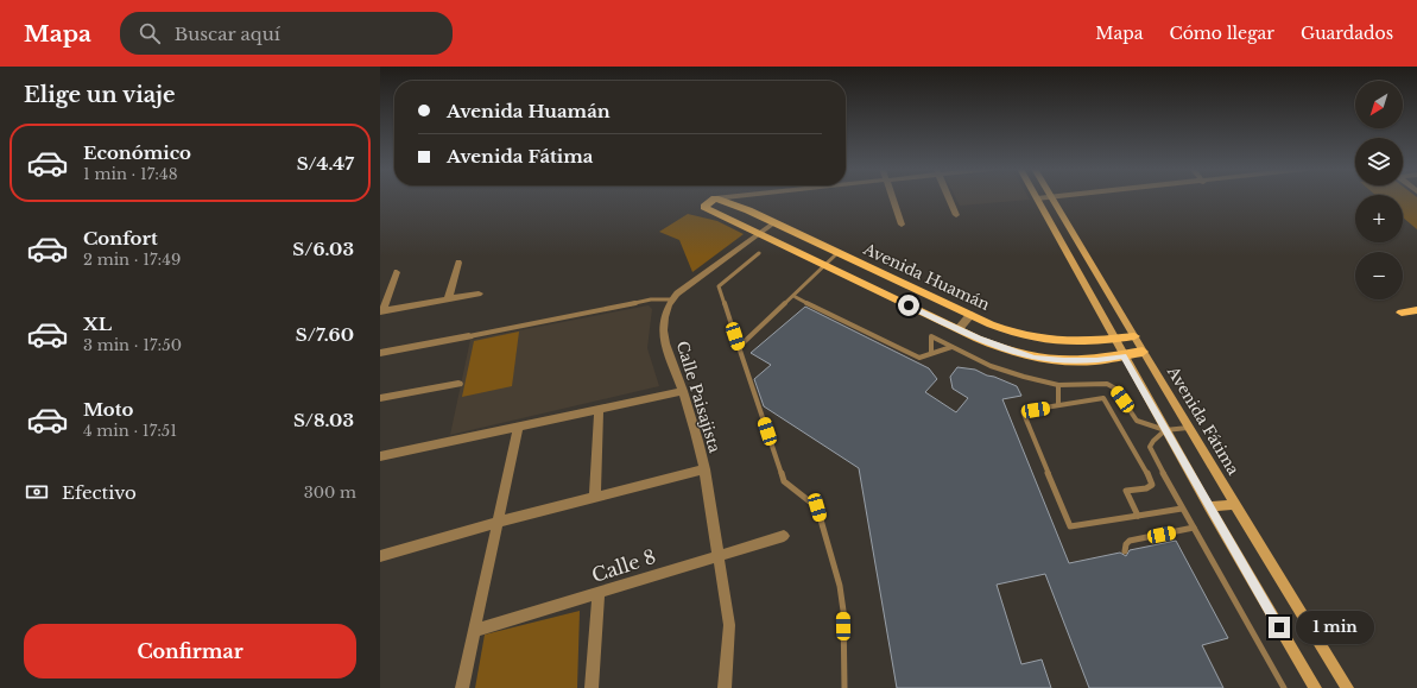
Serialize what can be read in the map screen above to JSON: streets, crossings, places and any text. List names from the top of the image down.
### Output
{
  "streets": {
    "main road": ["Avenida Huamán", "Avenida Fátima"],
    "street": ["Calle Paisajista", "Calle 8"]
  },
  "crossings": [
    ["Avenida Huamán", "Avenida Fátima"],
    ["Calle Paisajista", "Calle 8"]
  ],
  "north": "bottom left",
  "page": {
    "header": "Mapa",
    "search": "Buscar aquí",
    "nav": ["Mapa", "Cómo llegar", "Guardados"],
    "heading": "Elige un viaje",
    "map_buttons": ["+", "−"],
    "banner": ["Avenida Huamán", "Avenida Fátima"],
    "list": [
      {
        "name": "Económico",
        "note": "1 min · 17:48",
        "value": "S/4.47"
      },
      {
        "name": "Confort",
        "note": "2 min · 17:49",
        "value": "S/6.03"
      },
      {
        "name": "XL",
        "note": "3 min · 17:50",
        "value": "S/7.60"
      },
      {
        "name": "Moto",
        "note": "4 min · 17:51",
        "value": "S/8.03"
      }
    ],
    "pay": ["Efectivo", "300 m"],
    "bubble": "1 min",
    "buttons": "Confirmar"
  }
}
